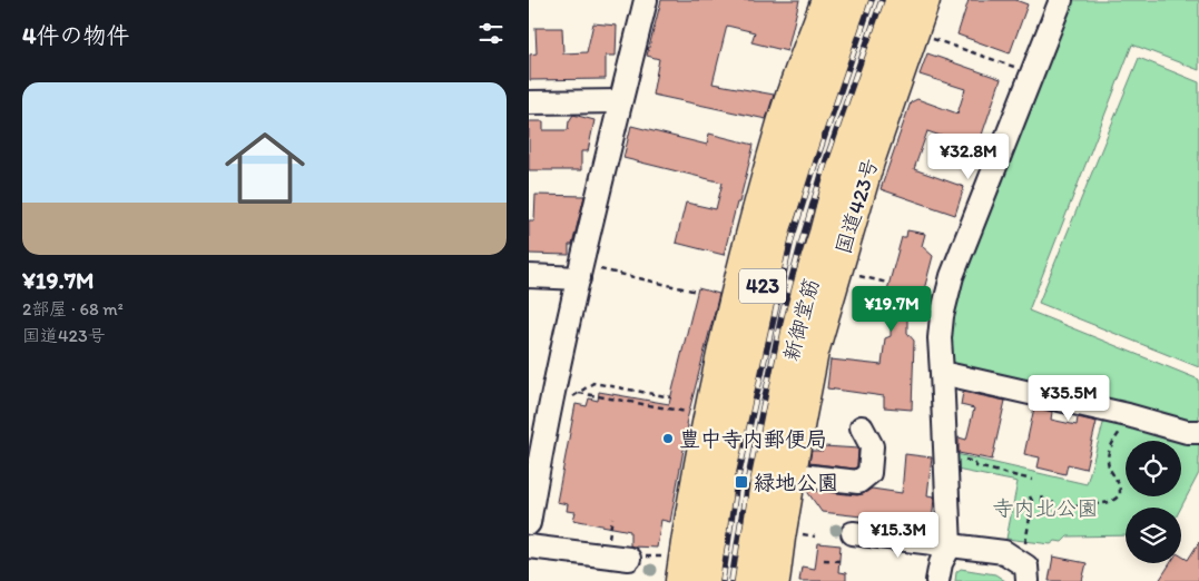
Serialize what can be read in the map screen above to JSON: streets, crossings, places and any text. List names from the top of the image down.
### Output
{
  "streets": {
    "highway": ["国道423号", "423", "新御堂筋"]
  },
  "parks": ["寺内北公園"],
  "places": {
    "other": ["豊中寺内郵便局"],
    "transit": ["緑地公園"]
  },
  "page": {
    "heading": "4件の物件",
    "list": [
      {
        "name": "¥19.7M",
        "note": "2部屋 · 68 m² · 国道423号"
      }
    ],
    "price": [
      "¥32.8M",
      "¥19.7M",
      "¥35.5M",
      "¥15.3M"
    ]
  }
}
